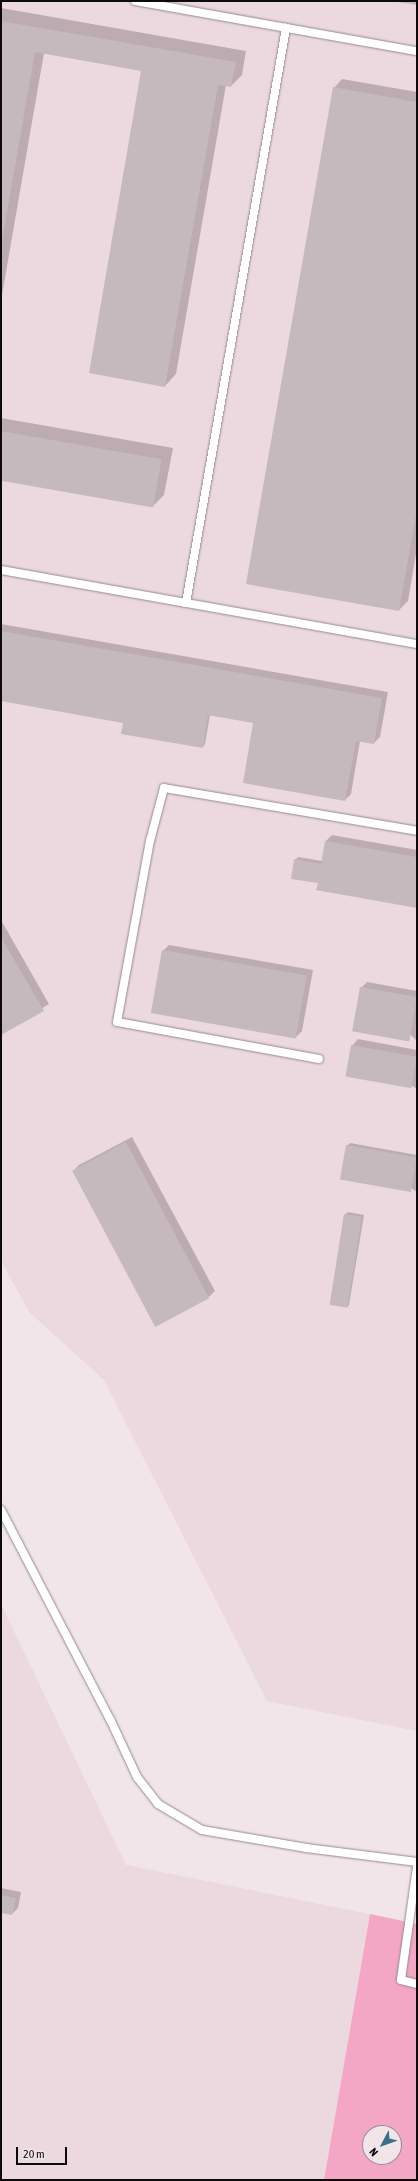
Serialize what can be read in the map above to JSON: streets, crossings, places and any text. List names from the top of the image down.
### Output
{
  "scale_bar": "20 m",
  "north": "bottom left"
}
